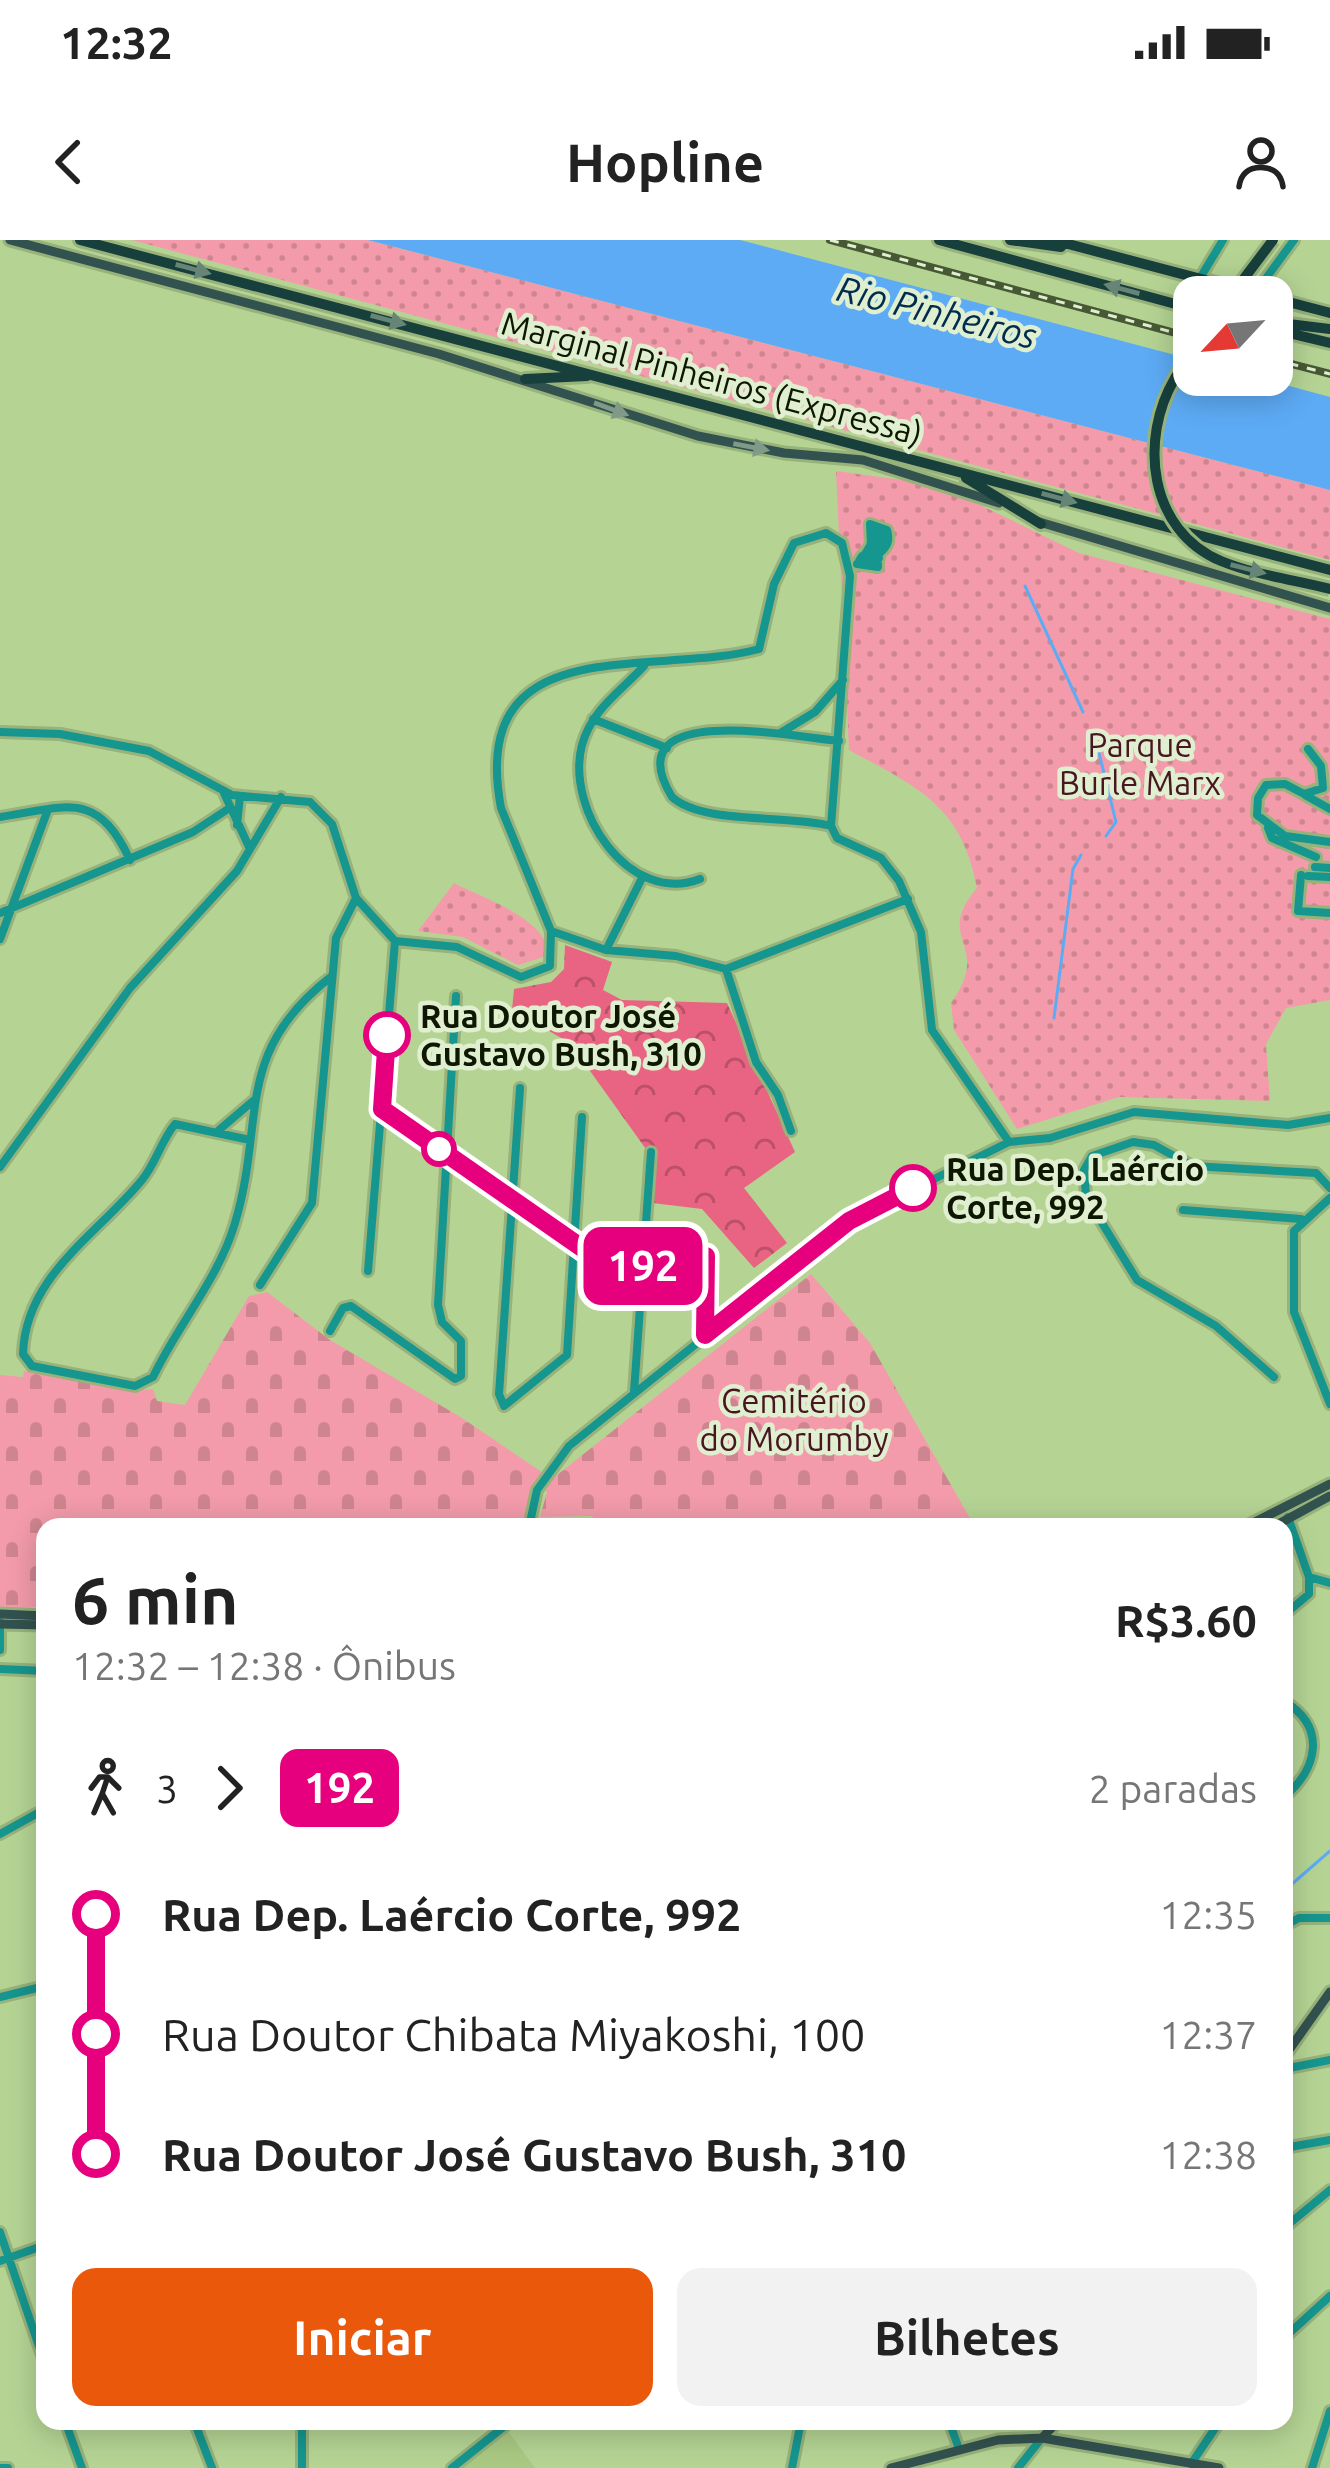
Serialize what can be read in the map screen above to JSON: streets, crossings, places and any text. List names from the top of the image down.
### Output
{
  "streets": {
    "highway": ["Marginal Pinheiros (Expressa)"]
  },
  "one_way": ["Marginal Pinheiros (Expressa)"],
  "water": ["Rio Pinheiros"],
  "parks": ["Parque Burle Marx", "Cemitério do Morumby"],
  "places": ["Rua Doutor José Gustavo Bush, 310", "Rua Dep. Laércio Corte, 992"],
  "lines": ["bus line 192"],
  "north": "bottom left",
  "page": {
    "status": "12:32",
    "header": "Hopline",
    "on_map": "192",
    "heading": ["6 min", "12:32 – 12:38 · Ônibus", "R$3.60"],
    "legs": ["3", "192", "2 paradas"],
    "list": [
      {
        "name": "Rua Dep. Laércio Corte, 992",
        "value": "12:35"
      },
      {
        "name": "Rua Doutor Chibata Miyakoshi, 100",
        "value": "12:37"
      },
      {
        "name": "Rua Doutor José Gustavo Bush, 310",
        "value": "12:38"
      }
    ],
    "buttons": ["Iniciar", "Bilhetes"]
  }
}
